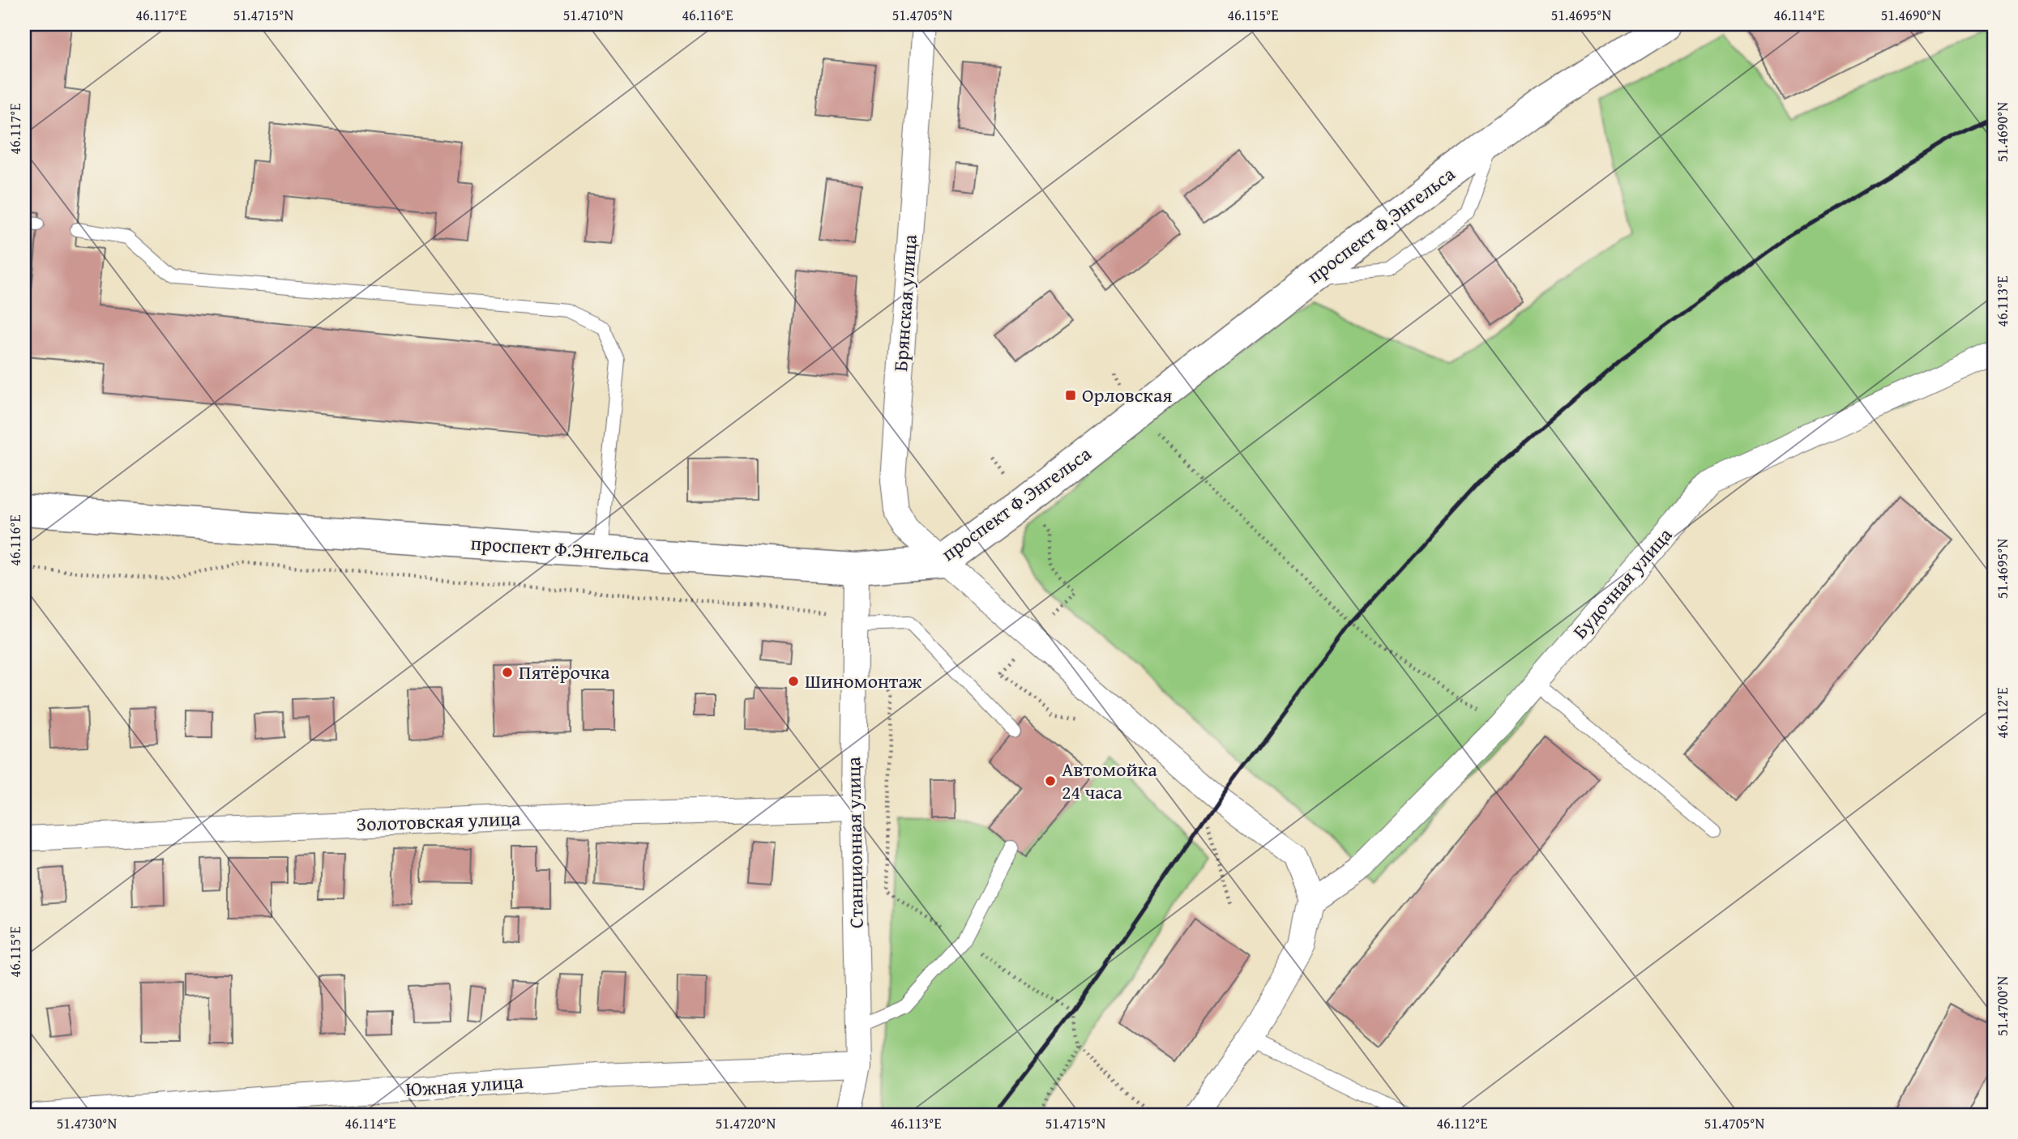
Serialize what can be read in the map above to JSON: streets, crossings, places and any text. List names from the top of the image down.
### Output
{
  "streets": {
    "street": [
      "проспект Ф.Энгельса",
      "Брянская улица",
      "Будочная улица",
      "Золотовская улица",
      "Станционная улица",
      "Южная улица"
    ]
  },
  "crossings": [
    ["проспект Ф.Энгельса", "Брянская улица"],
    ["проспект Ф.Энгельса", "Станционная улица"],
    ["Брянская улица", "Будочная улица"],
    ["Золотовская улица", "Станционная улица"],
    ["Станционная улица", "Южная улица"]
  ],
  "places": {
    "transit": ["Орловская"],
    "other": ["Пятёрочка", "Шиномонтаж", "Автомойка 24 часа"]
  },
  "coordinates": [
    "46.117°E",
    "51.4715°N",
    "51.4710°N",
    "46.116°E",
    "51.4705°N",
    "46.115°E",
    "51.4695°N",
    "46.114°E",
    "51.4690°N",
    "46.113°E",
    "46.112°E",
    "51.4700°N",
    "51.4730°N",
    "51.4720°N"
  ]
}
